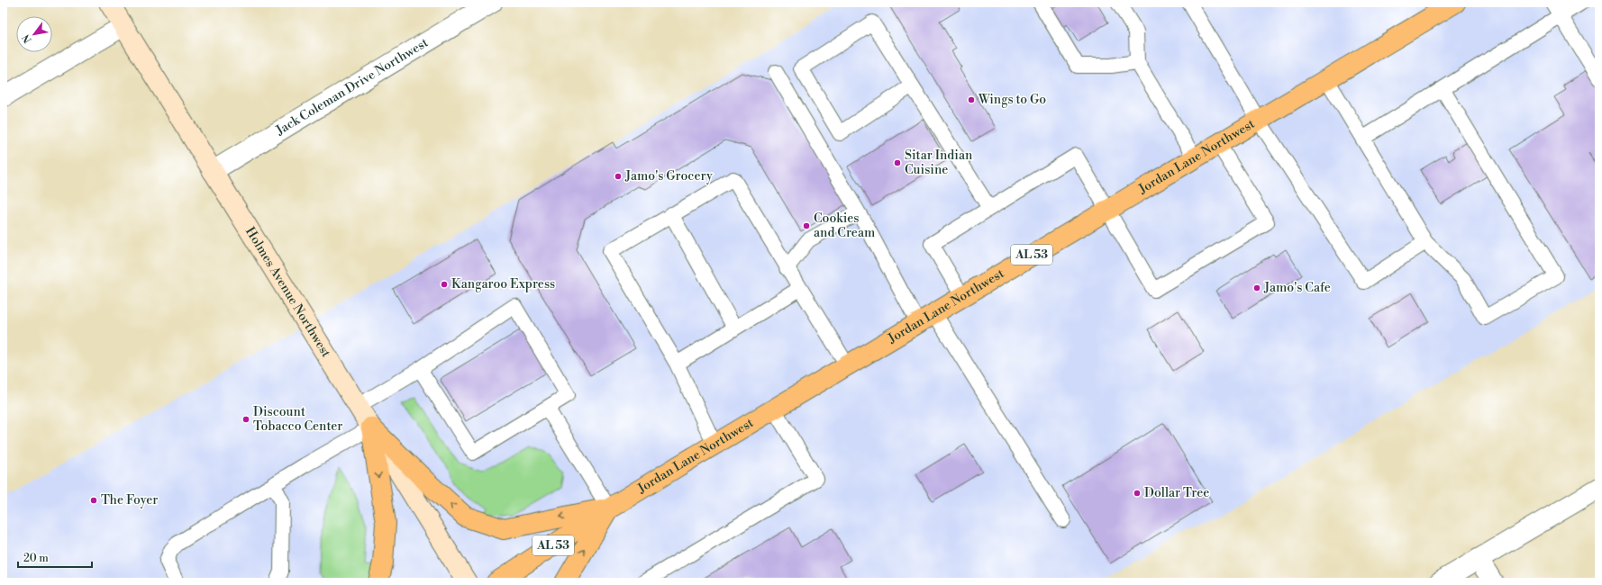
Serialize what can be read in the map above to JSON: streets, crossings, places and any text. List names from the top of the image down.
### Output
{
  "streets": {
    "main road": ["Jordan Lane Northwest", "AL 53", "Holmes Avenue Northwest"],
    "street": ["Jack Coleman Drive Northwest"]
  },
  "crossings": [
    ["Jack Coleman Drive Northwest", "Holmes Avenue Northwest"]
  ],
  "places": [
    "Wings to Go",
    "Sitar Indian Cuisine",
    "Jamo's Grocery",
    "Cookies and Cream",
    "Kangaroo Express",
    "Jamo's Cafe",
    "Discount Tobacco Center",
    "Dollar Tree",
    "The Foyer"
  ],
  "scale_bar": "20 m",
  "north": "bottom left"
}
